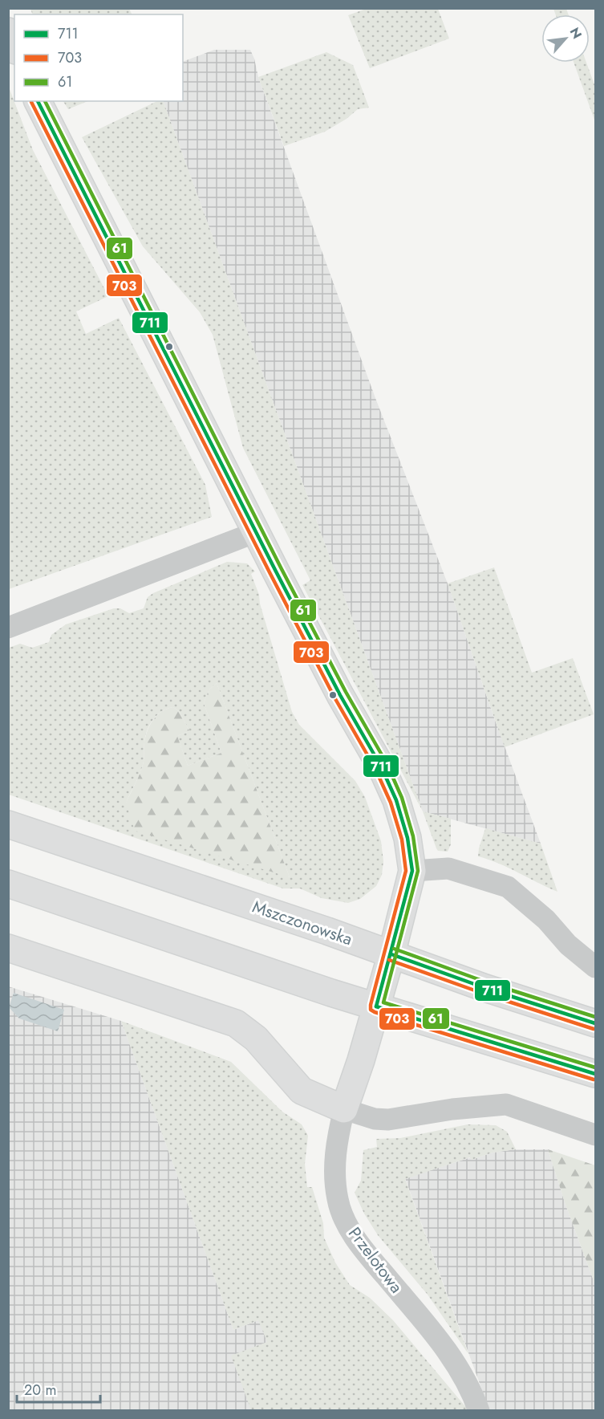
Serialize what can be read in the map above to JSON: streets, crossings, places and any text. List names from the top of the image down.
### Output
{
  "streets": {
    "street": ["Mszczonowska", "Przelotowa"]
  },
  "crossings": [
    ["Mszczonowska", "Przelotowa"]
  ],
  "lines": ["transit line 711", "transit line 61", "transit line 703"],
  "legend": ["711", "703", "61"],
  "scale_bar": "20 m",
  "north": "top right"
}
